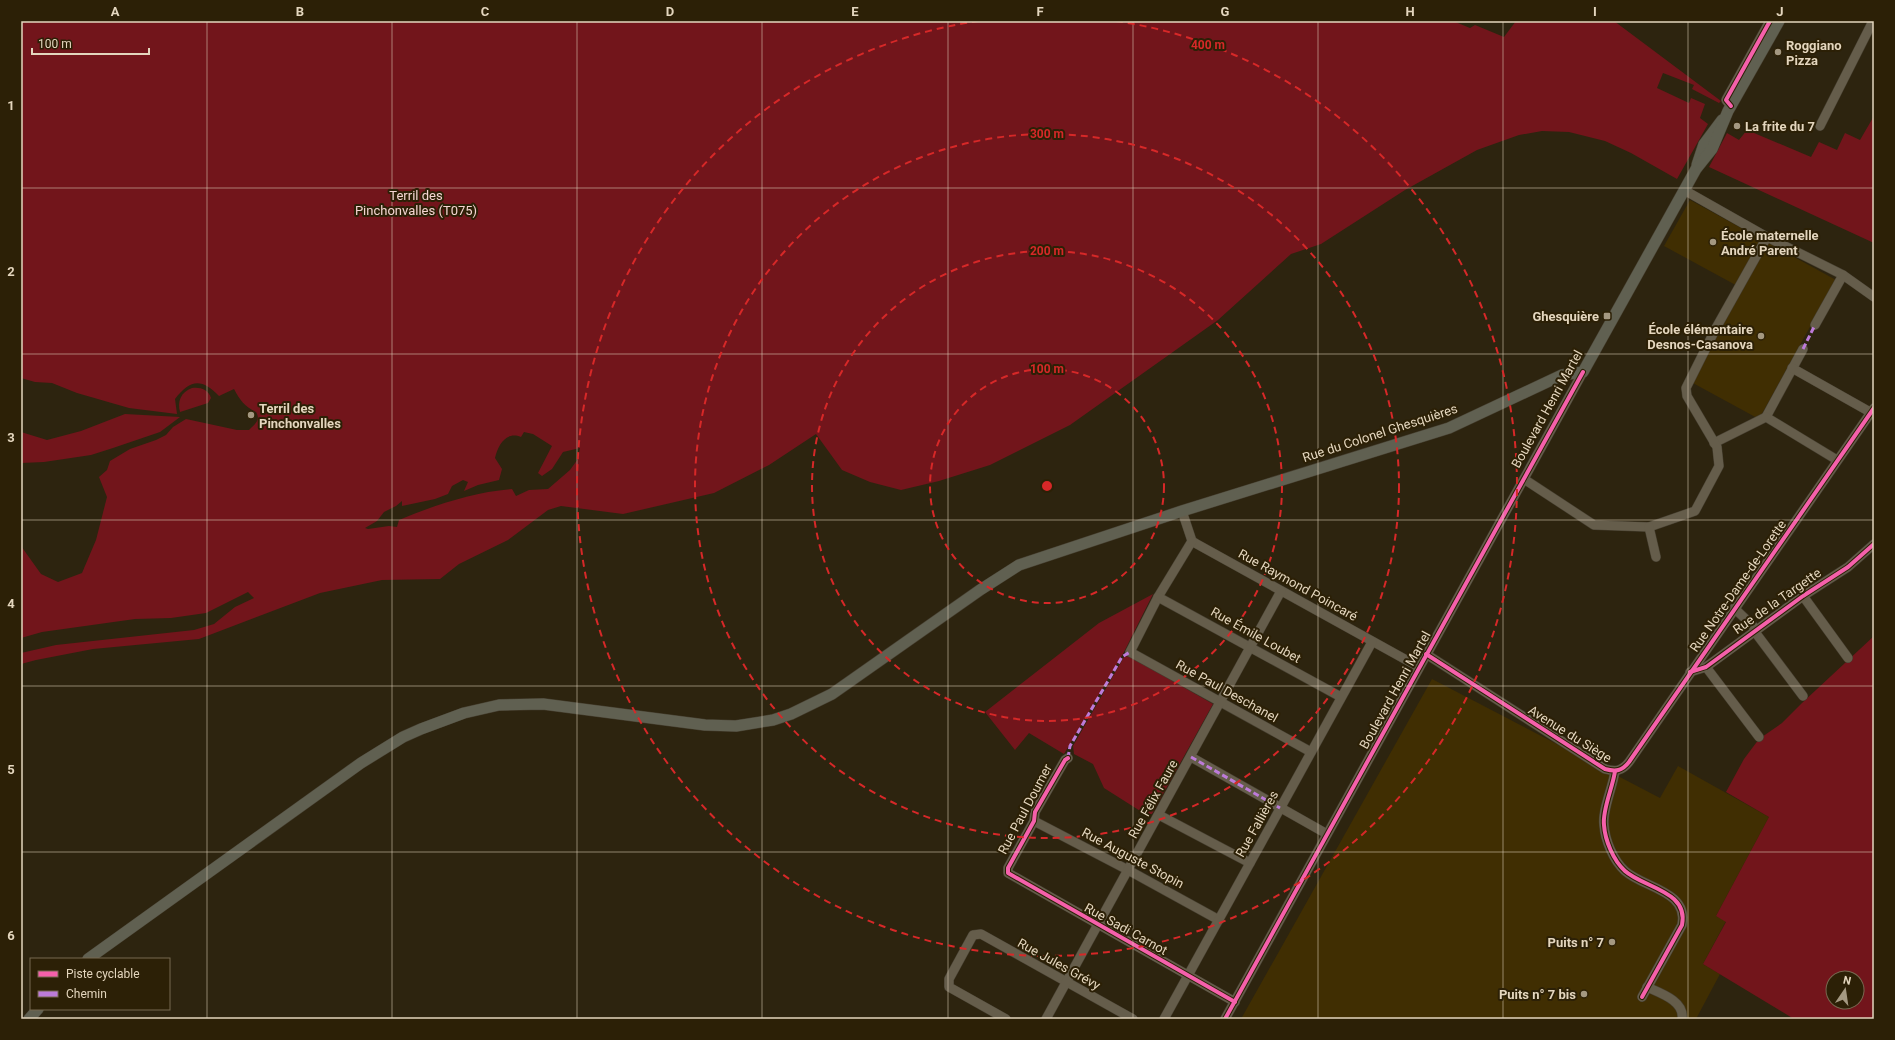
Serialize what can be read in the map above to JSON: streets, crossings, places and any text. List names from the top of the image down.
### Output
{
  "streets": {
    "main road": ["Boulevard Henri Martel", "Rue du Colonel Ghesquières"],
    "street": [
      "Rue Raymond Poincaré",
      "Rue Notre-Dame-de-Lorette",
      "Rue de la Targette",
      "Rue Émile Loubet",
      "Rue Paul Deschanel",
      "Avenue du Siège",
      "Rue Félix Faure",
      "Rue Paul Doumer",
      "Rue Fallières",
      "Rue Auguste Stopin",
      "Rue Sadi Carnot",
      "Rue Jules Grévy"
    ]
  },
  "crossings": [
    ["Boulevard Henri Martel", "Rue du Colonel Ghesquières"],
    ["Boulevard Henri Martel", "Rue Raymond Poincaré"],
    ["Boulevard Henri Martel", "Avenue du Siège"],
    ["Boulevard Henri Martel", "Rue Sadi Carnot"],
    ["Rue Raymond Poincaré", "Rue Félix Faure"],
    ["Rue Raymond Poincaré", "Rue Fallières"],
    ["Rue Notre-Dame-de-Lorette", "Rue de la Targette"],
    ["Rue Notre-Dame-de-Lorette", "Avenue du Siège"],
    ["Rue Émile Loubet", "Rue Paul Deschanel"],
    ["Rue Émile Loubet", "Rue Félix Faure"],
    ["Rue Émile Loubet", "Rue Fallières"],
    ["Rue Paul Deschanel", "Rue Félix Faure"],
    ["Rue Paul Deschanel", "Rue Fallières"],
    ["Rue Félix Faure", "Rue Auguste Stopin"],
    ["Rue Félix Faure", "Rue Sadi Carnot"],
    ["Rue Félix Faure", "Rue Jules Grévy"],
    ["Rue Paul Doumer", "Rue Auguste Stopin"],
    ["Rue Paul Doumer", "Rue Sadi Carnot"],
    ["Rue Fallières", "Rue Auguste Stopin"],
    ["Rue Fallières", "Rue Sadi Carnot"]
  ],
  "parks": ["Terril des Pinchonvalles (T075)"],
  "places": {
    "other": [
      "Roggiano Pizza",
      "La frite du 7",
      "École maternelle André Parent",
      "École élémentaire Desnos-Casanova",
      "Terril des Pinchonvalles",
      "Puits n° 7",
      "Puits n° 7 bis"
    ],
    "transit": ["Ghesquière"]
  },
  "legend": ["Piste cyclable", "Chemin"],
  "scale_bar": "100 m",
  "north": "top",
  "grid": {
    "columns": [
      "A",
      "B",
      "C",
      "D",
      "E",
      "F",
      "G",
      "H",
      "I",
      "J"
    ],
    "rows": [
      "1",
      "2",
      "3",
      "4",
      "5",
      "6"
    ]
  },
  "rings": [
    "400 m",
    "300 m",
    "200 m",
    "100 m"
  ]
}
